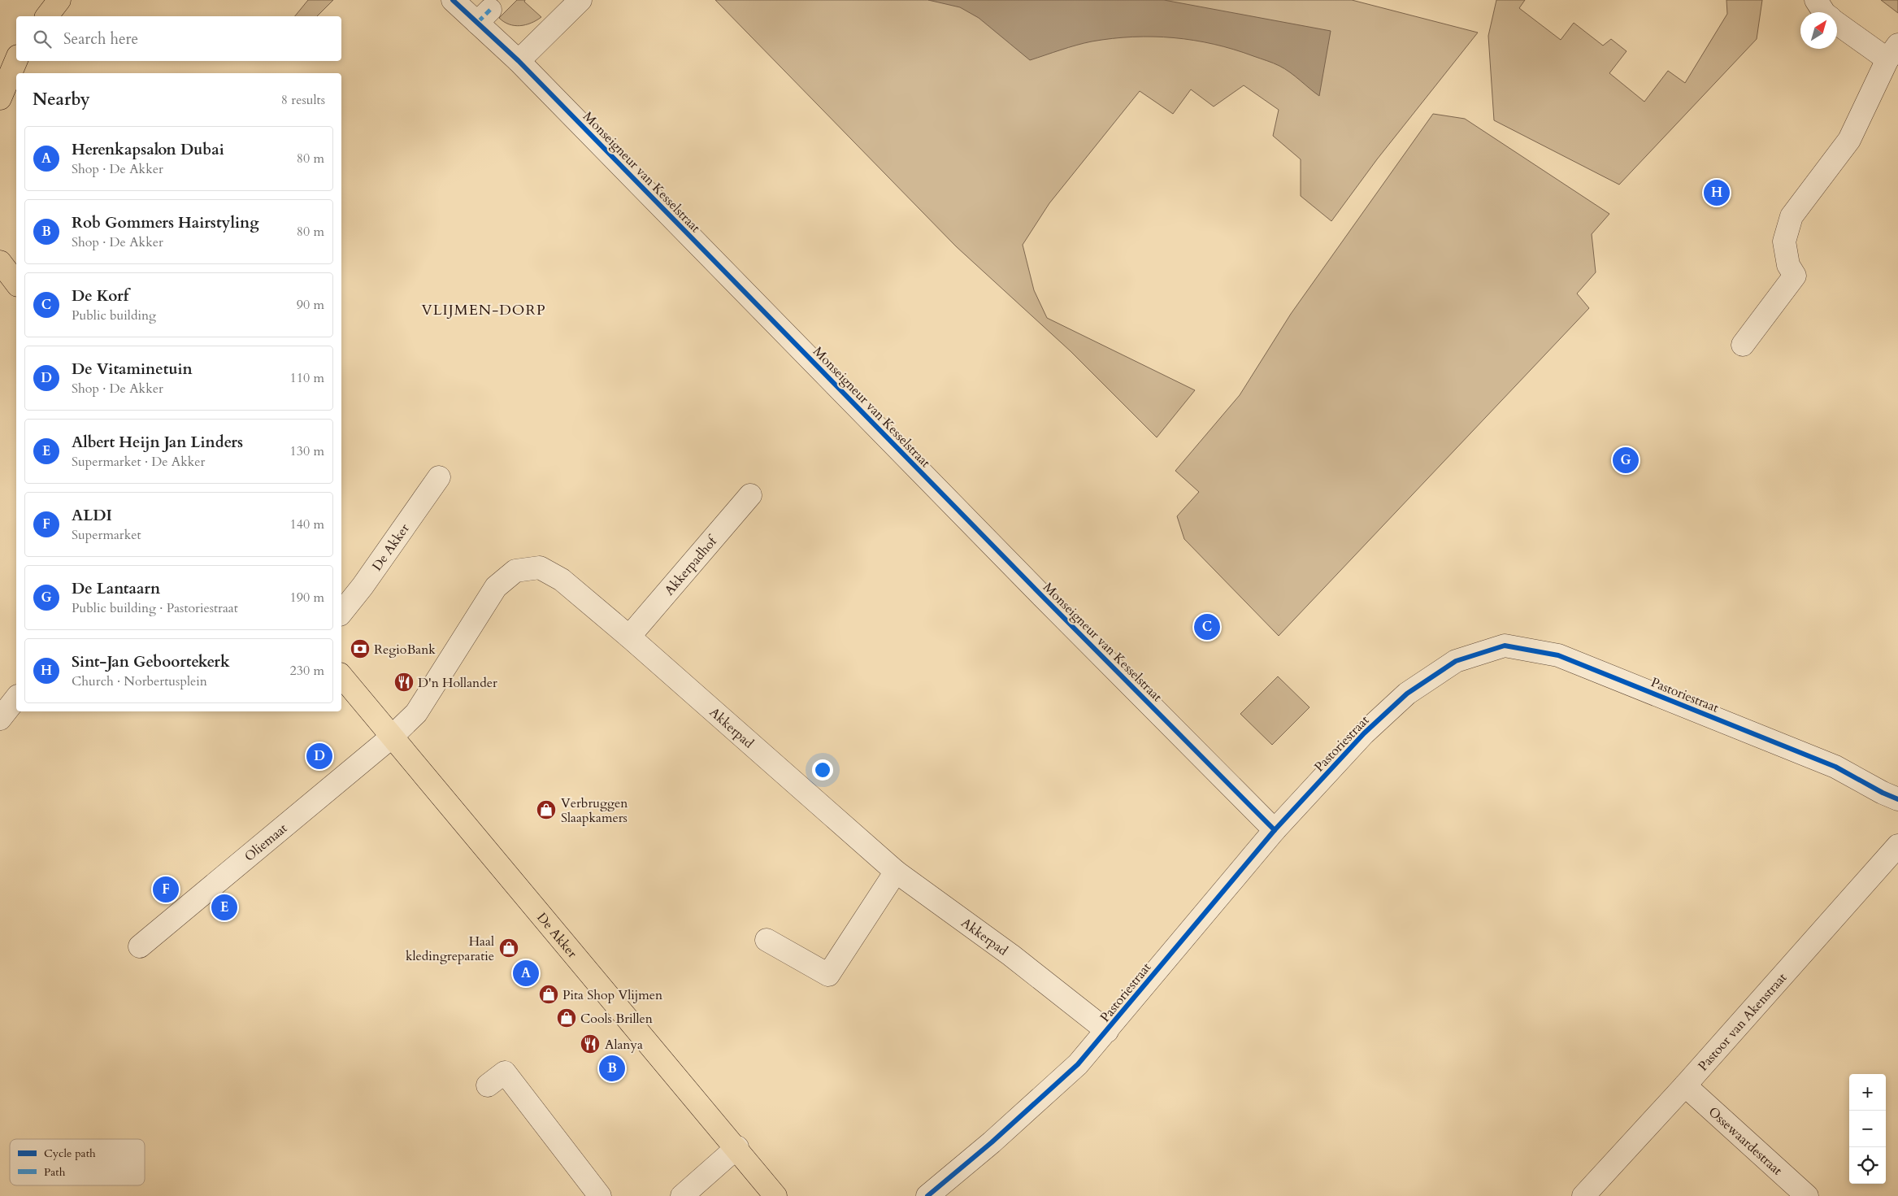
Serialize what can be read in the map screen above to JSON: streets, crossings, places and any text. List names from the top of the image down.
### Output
{
  "streets": {
    "main road": ["De Akker"],
    "street": [
      "Monseigneur van Kesselstraat",
      "Akkerpadhof",
      "Pastoriestraat",
      "Akkerpad",
      "Oliemaat",
      "Pastoor van Akenstraat",
      "Ossewaardestraat"
    ]
  },
  "crossings": [
    ["Monseigneur van Kesselstraat", "Pastoriestraat"],
    ["De Akker", "Akkerpad"],
    ["De Akker", "Oliemaat"],
    ["Akkerpadhof", "Akkerpad"],
    ["Pastoriestraat", "Akkerpad"],
    ["Akkerpad", "Oliemaat"],
    ["Pastoor van Akenstraat", "Ossewaardestraat"]
  ],
  "districts": ["VLIJMEN-DORP"],
  "places": {
    "bank": ["RegioBank"],
    "restaurant": ["D'n Hollander", "Alanya"],
    "shop": [
      "Verbruggen Slaapkamers",
      "Haal kledingreparatie",
      "Pita Shop Vlijmen",
      "Cools Brillen"
    ]
  },
  "legend": ["Cycle path", "Path"],
  "north": "top right",
  "page": {
    "search": "Search here",
    "heading": ["Nearby", "8 results"],
    "list": [
      {
        "mark": "A",
        "name": "Herenkapsalon Dubai",
        "note": "Shop · De Akker",
        "value": "80 m"
      },
      {
        "mark": "B",
        "name": "Rob Gommers Hairstyling",
        "note": "Shop · De Akker",
        "value": "80 m"
      },
      {
        "mark": "C",
        "name": "De Korf",
        "note": "Public building",
        "value": "90 m"
      },
      {
        "mark": "D",
        "name": "De Vitaminetuin",
        "note": "Shop · De Akker",
        "value": "110 m"
      },
      {
        "mark": "E",
        "name": "Albert Heijn Jan Linders",
        "note": "Supermarket · De Akker",
        "value": "130 m"
      },
      {
        "mark": "F",
        "name": "ALDI",
        "note": "Supermarket",
        "value": "140 m"
      },
      {
        "mark": "G",
        "name": "De Lantaarn",
        "note": "Public building · Pastoriestraat",
        "value": "190 m"
      },
      {
        "mark": "H",
        "name": "Sint-Jan Geboortekerk",
        "note": "Church · Norbertusplein",
        "value": "230 m"
      }
    ],
    "pins": [
      "H",
      "G",
      "C",
      "D",
      "F",
      "E",
      "A",
      "B"
    ],
    "map_buttons": ["+", "−"]
  }
}
